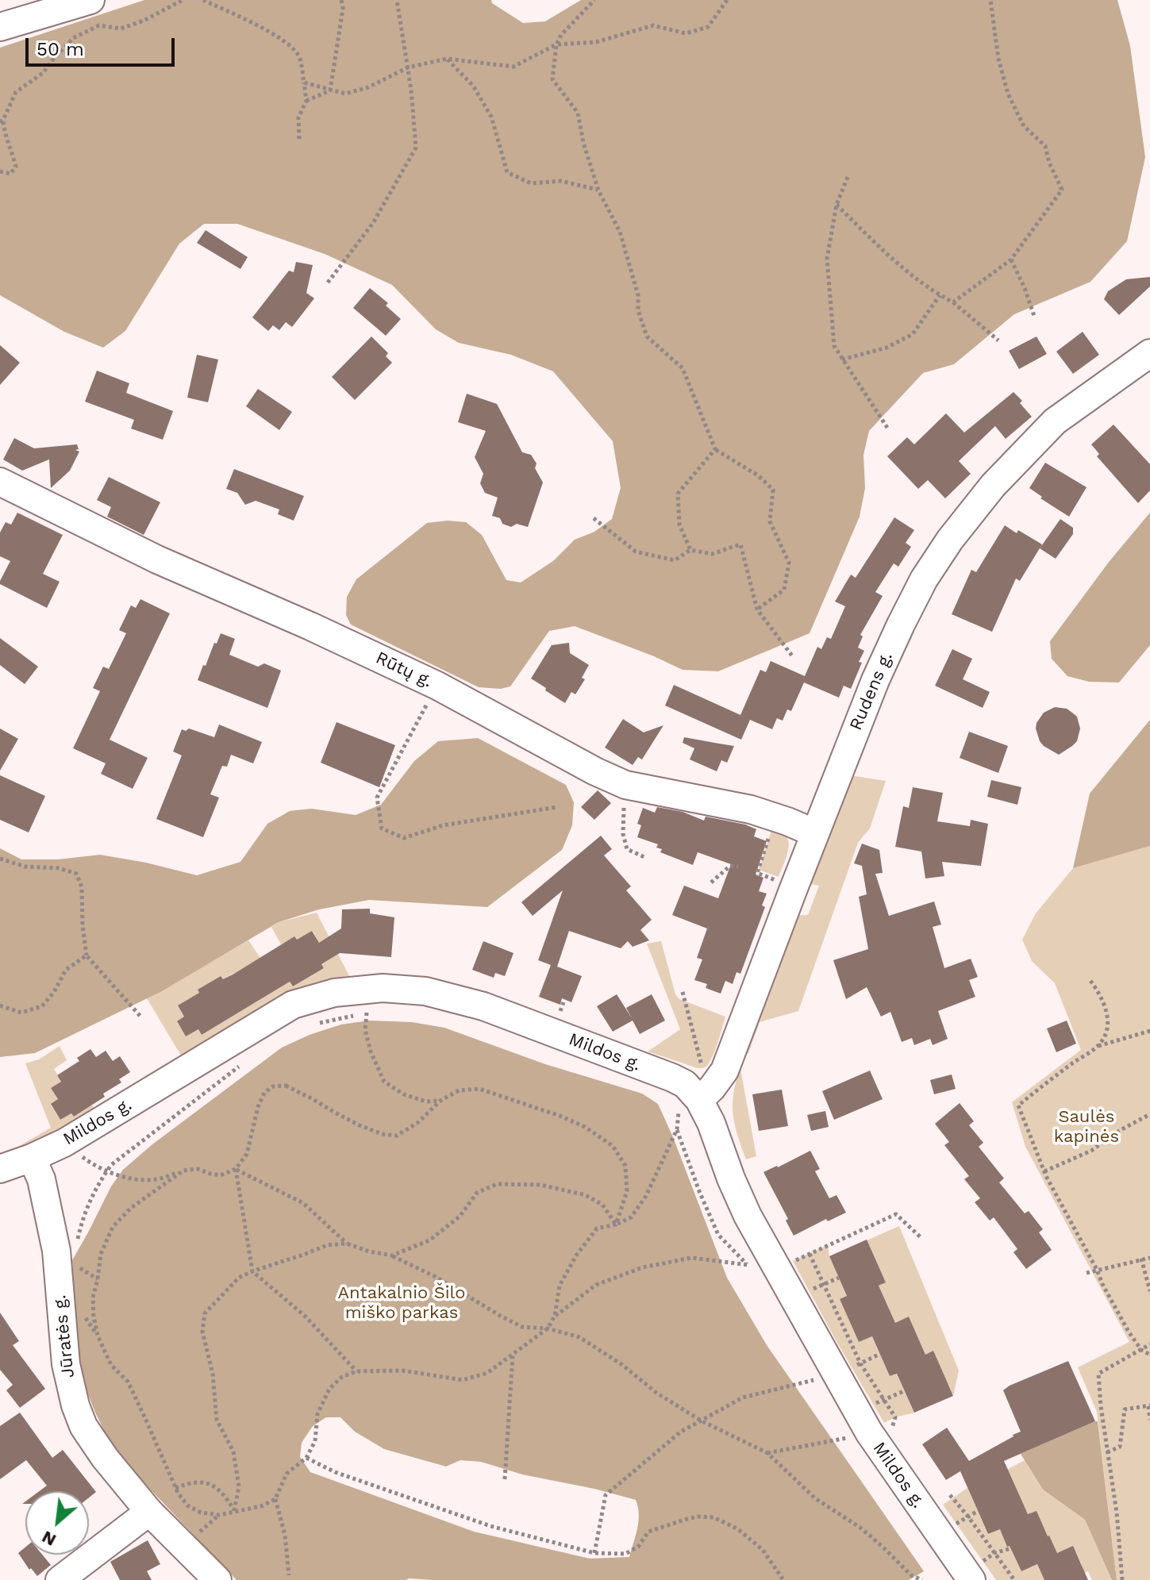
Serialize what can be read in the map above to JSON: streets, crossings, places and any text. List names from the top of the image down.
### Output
{
  "streets": {
    "street": [
      "Rūtų g.",
      "Rudens g.",
      "Mildos g.",
      "Jūratės g."
    ]
  },
  "crossings": [
    ["Rūtų g.", "Rudens g."],
    ["Rudens g.", "Mildos g."],
    ["Mildos g.", "Jūratės g."]
  ],
  "parks": ["Saulės kapinės", "Antakalnio Šilo miško parkas"],
  "scale_bar": "50 m",
  "north": "bottom left"
}
